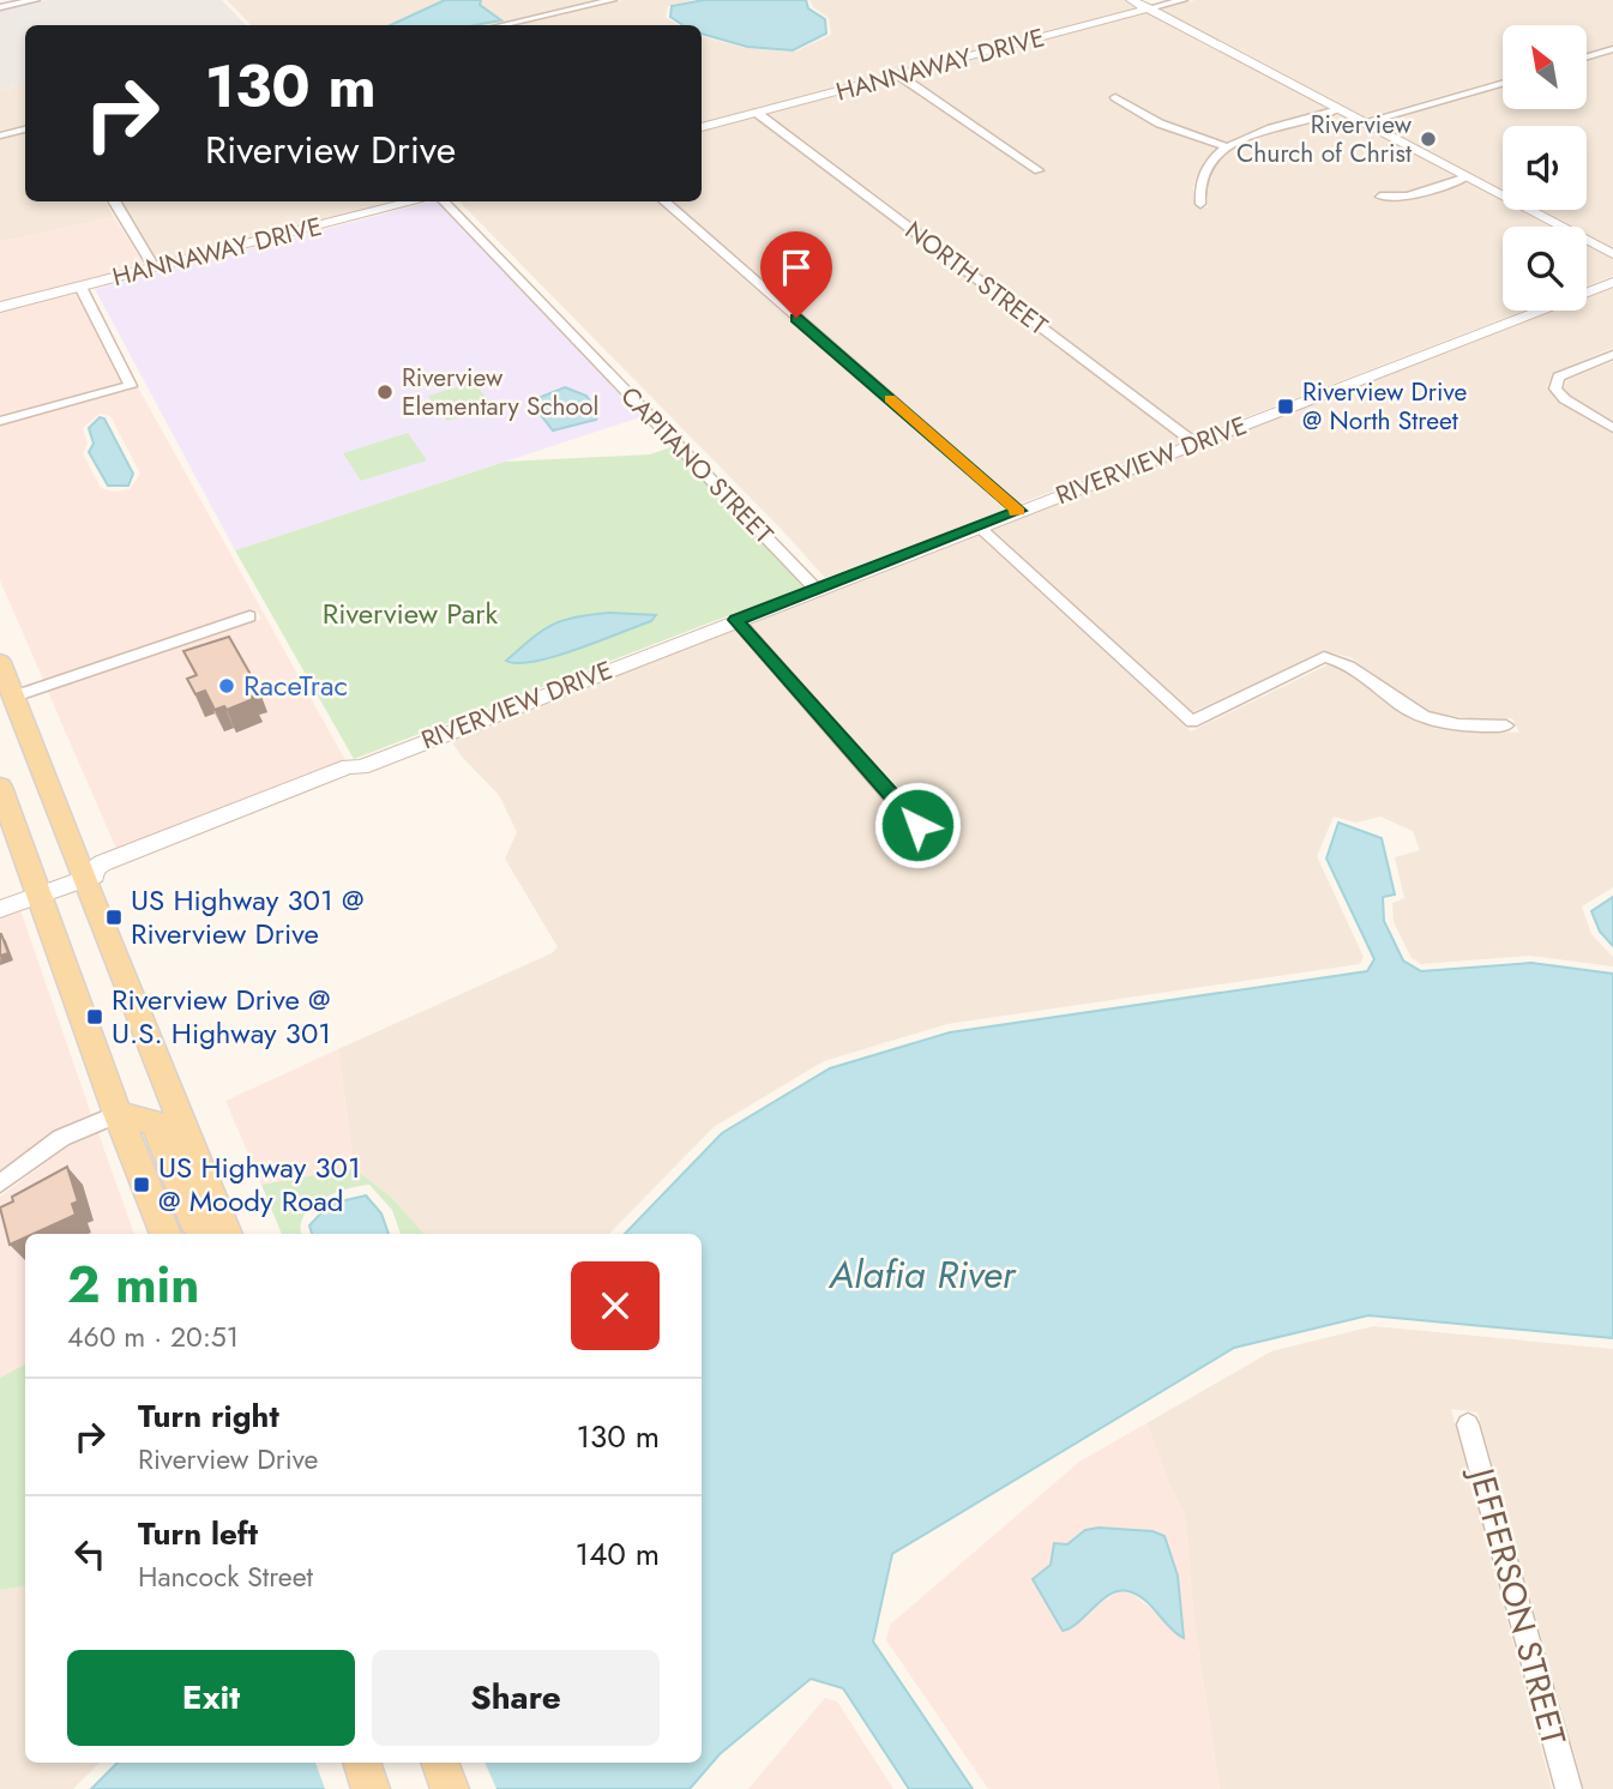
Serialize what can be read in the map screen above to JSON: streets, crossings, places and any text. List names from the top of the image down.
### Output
{
  "streets": {
    "street": [
      "HANNAWAY DRIVE",
      "NORTH STREET",
      "RIVERVIEW DRIVE",
      "CAPITANO STREET",
      "JEFFERSON STREET"
    ]
  },
  "crossings": [
    ["HANNAWAY DRIVE", "NORTH STREET"],
    ["NORTH STREET", "RIVERVIEW DRIVE"],
    ["RIVERVIEW DRIVE", "CAPITANO STREET"]
  ],
  "water": ["Alafia River"],
  "parks": ["Riverview Park"],
  "places": {
    "other": ["Riverview Church of Christ", "Riverview Elementary School", "RaceTrac"],
    "transit": [
      "Riverview Drive @ North Street",
      "US Highway 301 @ Riverview Drive",
      "Riverview Drive @ U.S. Highway 301",
      "US Highway 301 @ Moody Road"
    ]
  },
  "north": "top left",
  "page": {
    "turn": ["130 m", "Riverview Drive"],
    "heading": ["2 min", "460 m · 20:51"],
    "list": [
      {
        "name": "Turn right",
        "note": "Riverview Drive",
        "value": "130 m"
      },
      {
        "name": "Turn left",
        "note": "Hancock Street",
        "value": "140 m"
      }
    ],
    "buttons": ["Exit", "Share"]
  }
}
